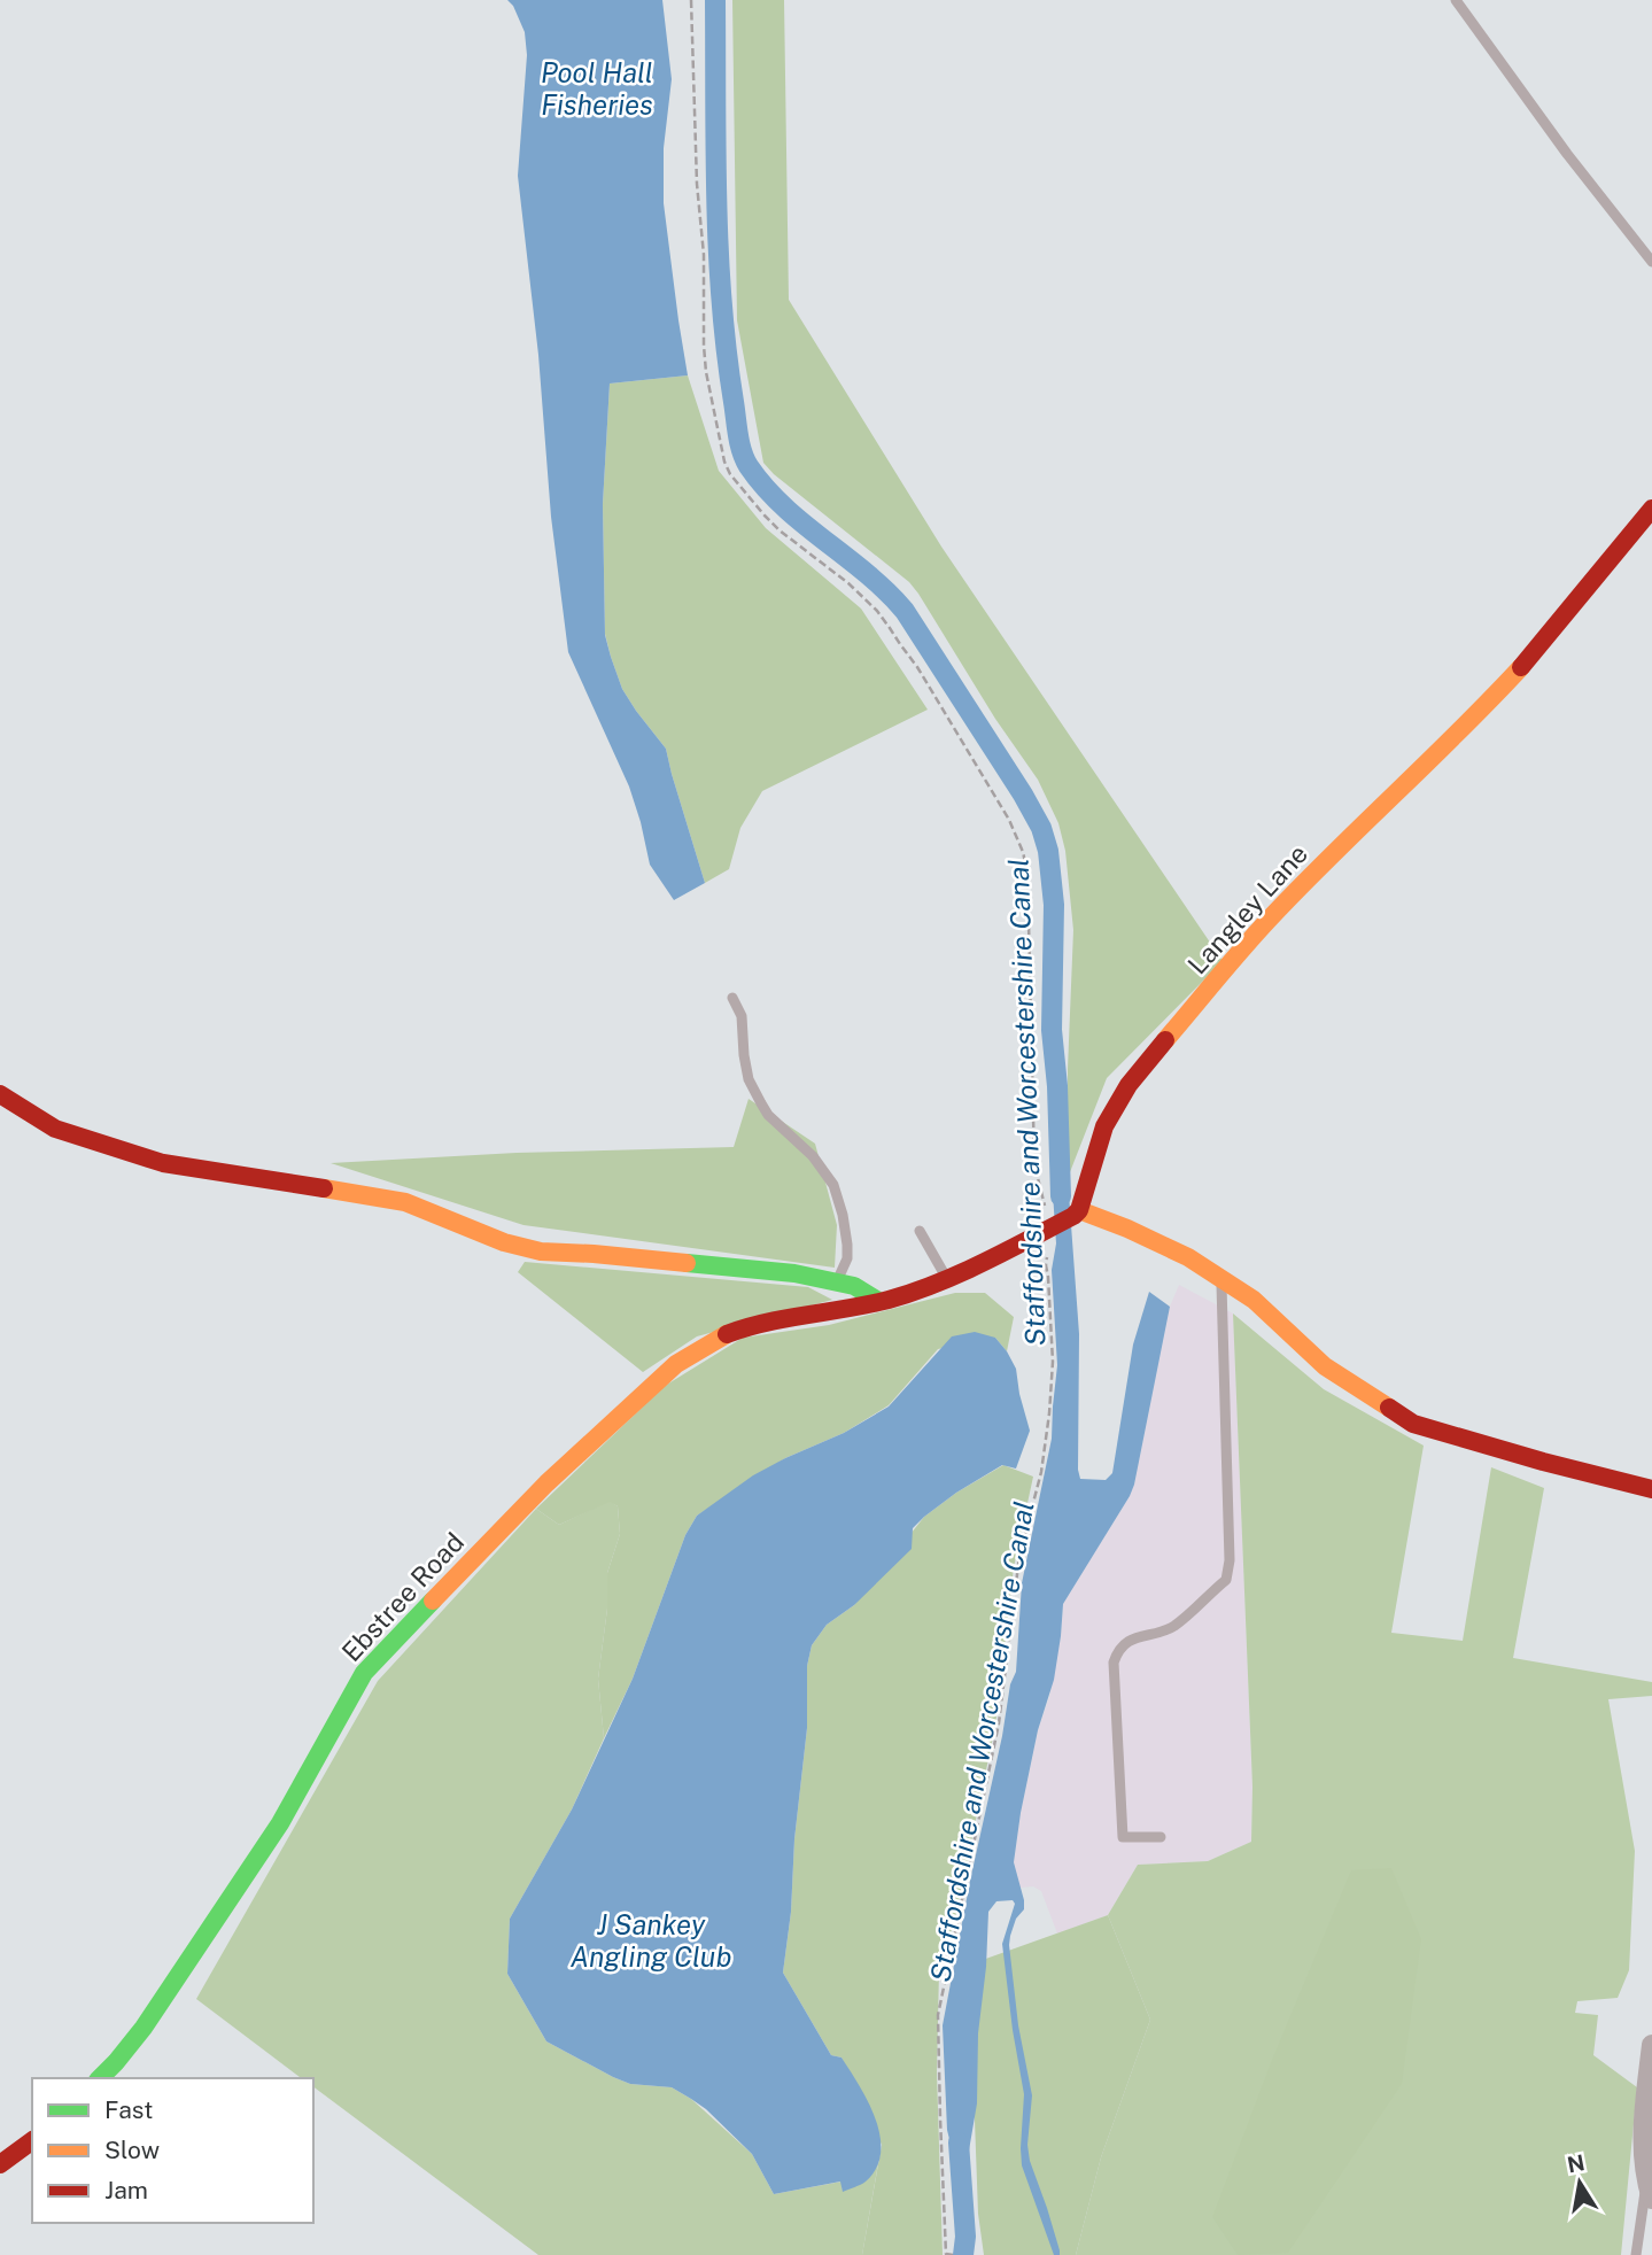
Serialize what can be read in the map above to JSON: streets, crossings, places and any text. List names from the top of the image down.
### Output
{
  "streets": {
    "street": ["Langley Lane", "Ebstree Road"]
  },
  "water": ["Pool Hall Fisheries", "Staffordshire and Worcestershire Canal", "J Sankey Angling Club"],
  "legend": ["Fast", "Slow", "Jam"],
  "north": "top"
}
